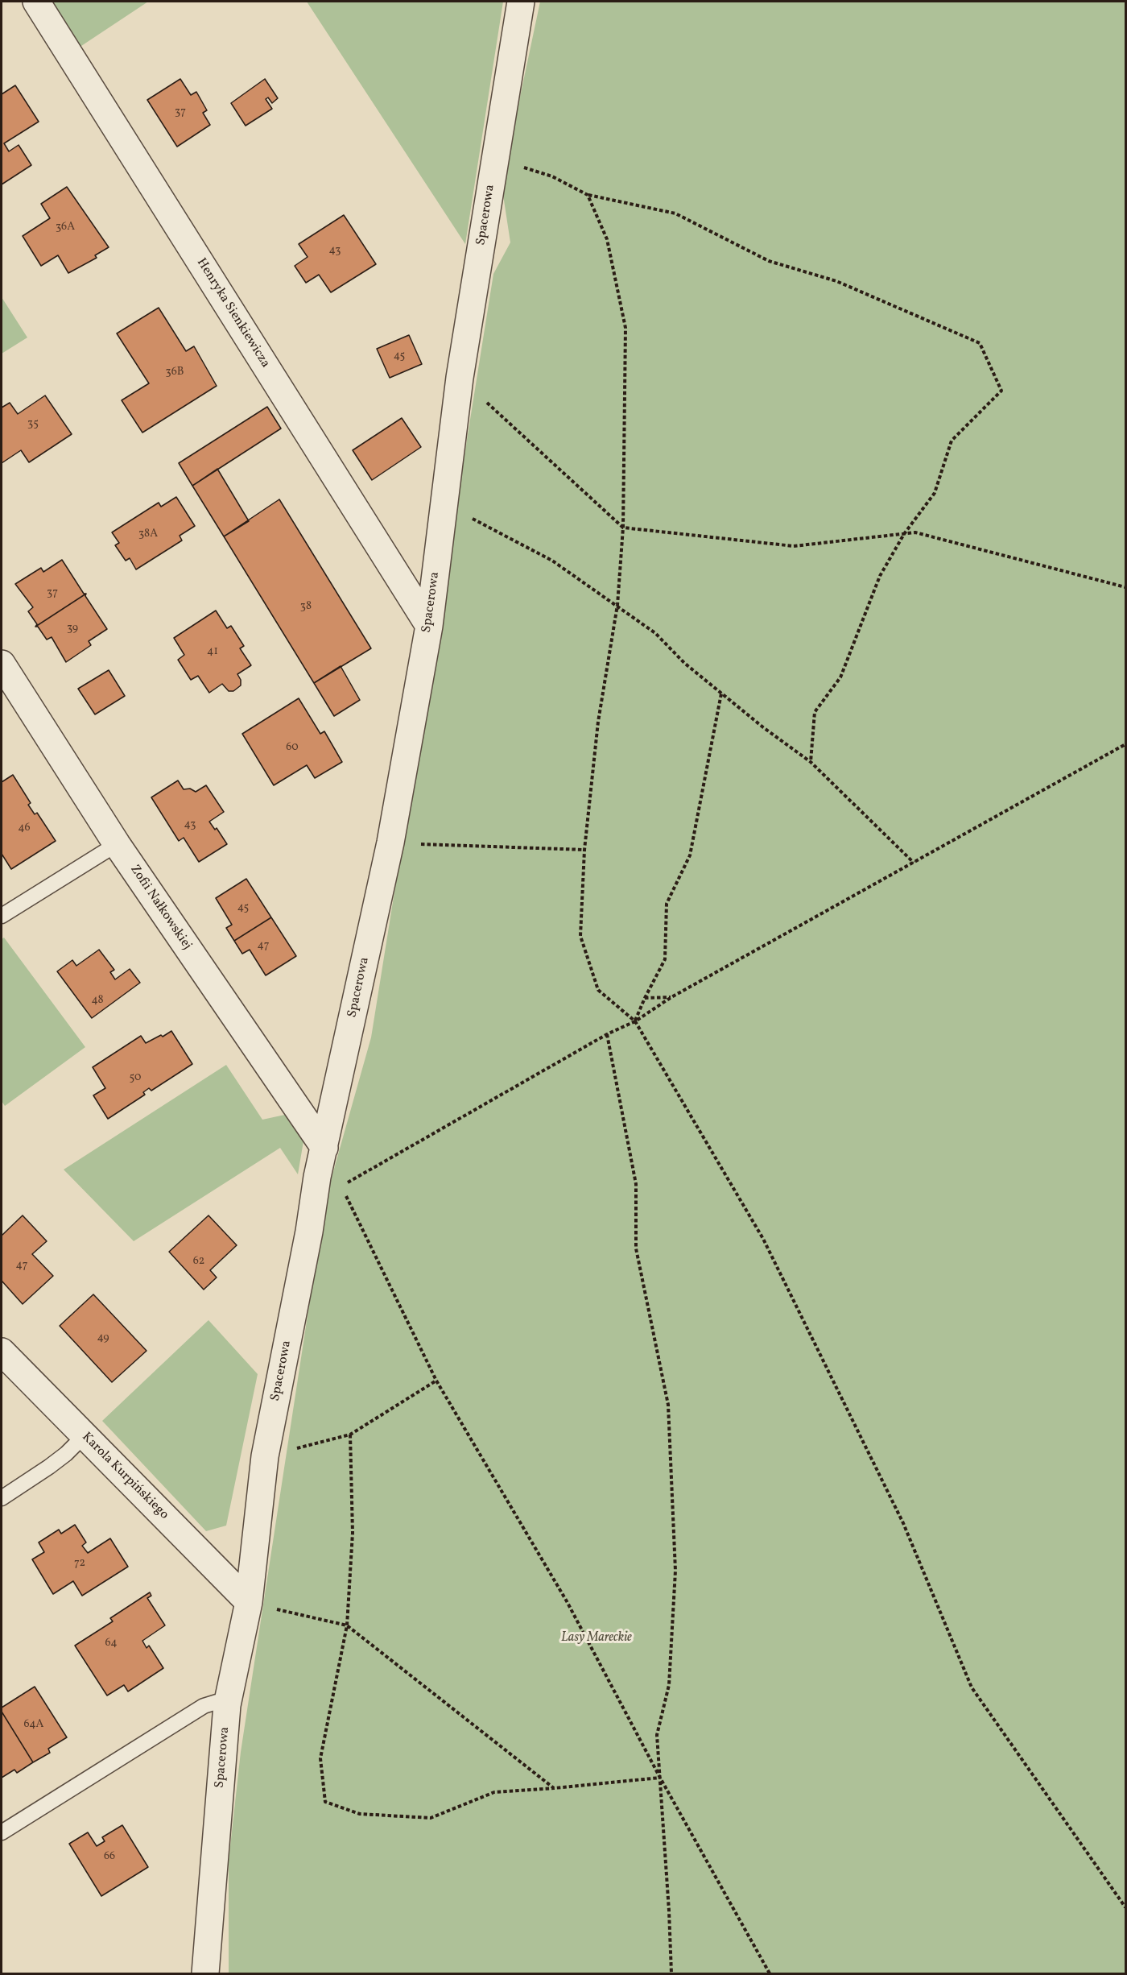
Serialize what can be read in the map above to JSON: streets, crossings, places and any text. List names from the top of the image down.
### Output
{
  "streets": {
    "street": [
      "Spacerowa",
      "Henryka Sienkiewicza",
      "Zofii Nałkowskiej",
      "Karola Kurpińskiego"
    ]
  },
  "crossings": [
    ["Spacerowa", "Henryka Sienkiewicza"],
    ["Spacerowa", "Zofii Nałkowskiej"],
    ["Spacerowa", "Karola Kurpińskiego"]
  ],
  "parks": ["Lasy Mareckie"],
  "house_numbers": [
    "37",
    "36A",
    "43",
    "45",
    "36B",
    "35",
    "38A",
    "37",
    "38",
    "39",
    "41",
    "60",
    "43",
    "46",
    "45",
    "47",
    "48",
    "50",
    "62",
    "47",
    "49",
    "72",
    "64",
    "64A",
    "66"
  ]
}
